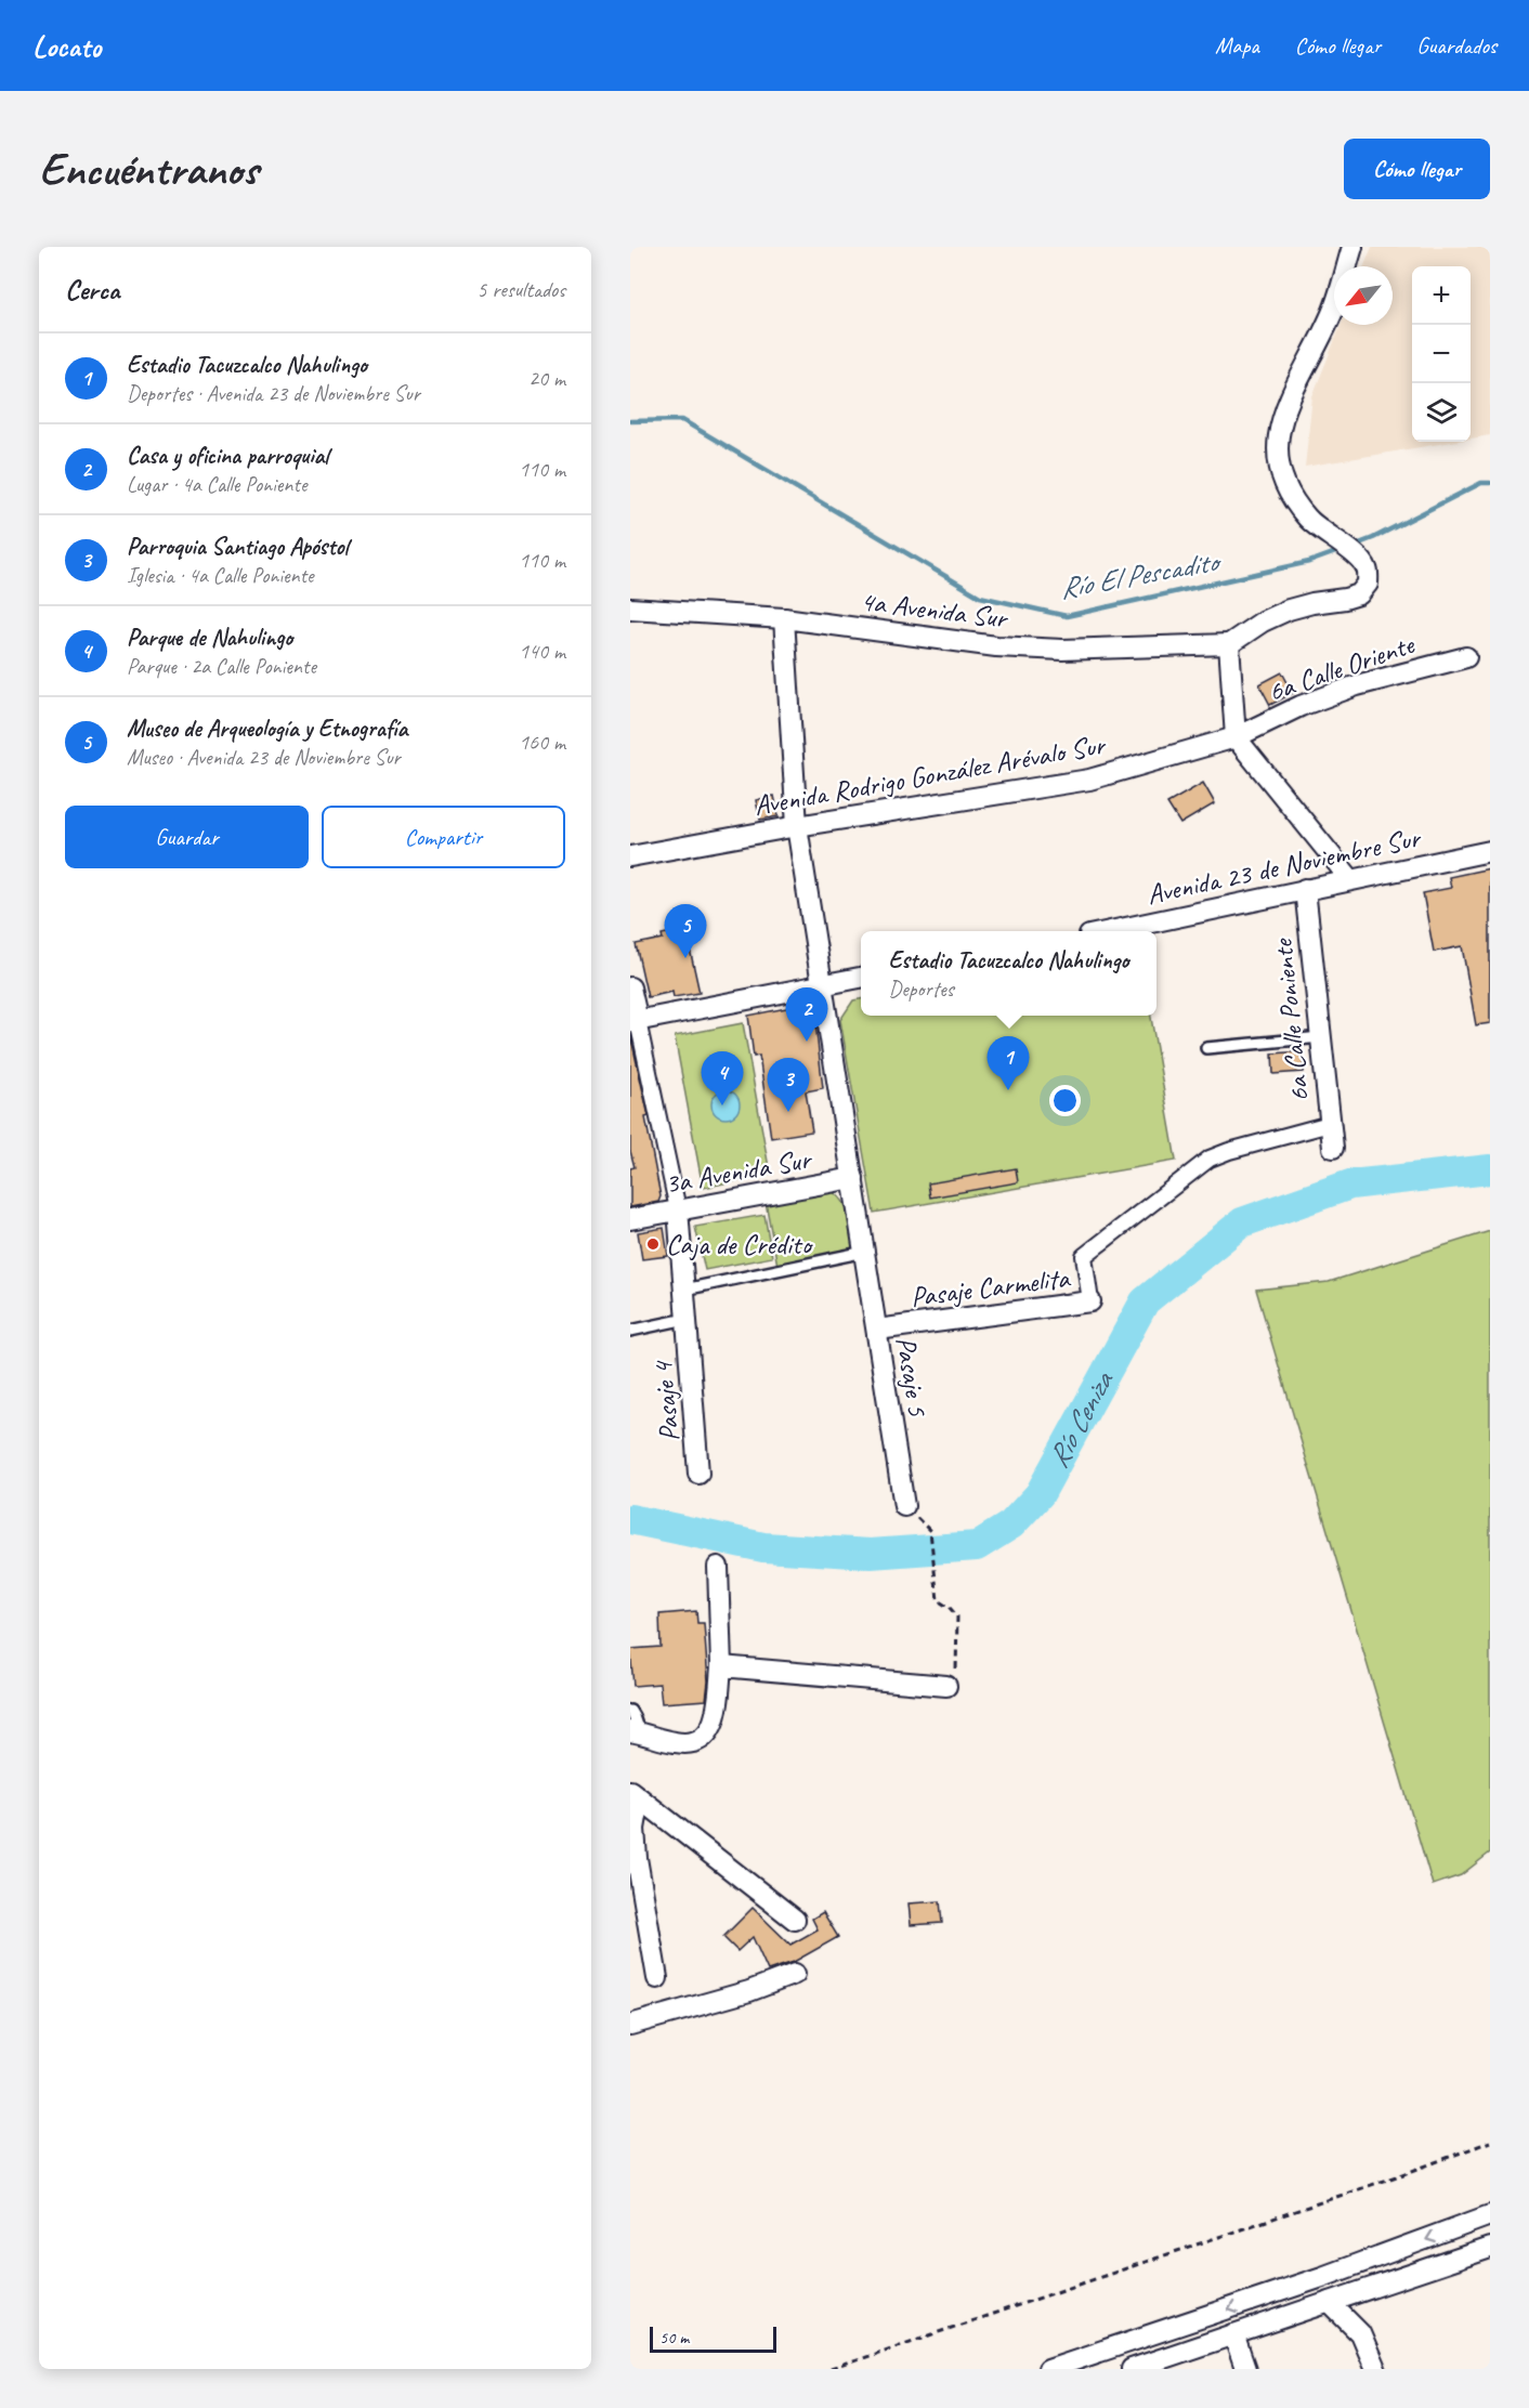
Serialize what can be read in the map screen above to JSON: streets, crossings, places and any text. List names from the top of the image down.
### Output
{
  "streets": {
    "street": [
      "4a Avenida Sur",
      "6a Calle Oriente",
      "Avenida Rodrigo González Arévalo Sur",
      "Avenida 23 de Noviembre Sur",
      "6a Calle Poniente",
      "3a Avenida Sur",
      "Pasaje Carmelita",
      "Pasaje 5",
      "Pasaje 4"
    ]
  },
  "crossings": [
    ["4a Avenida Sur", "Pasaje 5"],
    ["6a Calle Oriente", "Avenida Rodrigo González Arévalo Sur"],
    ["Avenida Rodrigo González Arévalo Sur", "Pasaje 5"],
    ["Avenida 23 de Noviembre Sur", "6a Calle Poniente"],
    ["6a Calle Poniente", "Pasaje Carmelita"],
    ["3a Avenida Sur", "Pasaje 5"],
    ["3a Avenida Sur", "Pasaje 4"],
    ["Pasaje Carmelita", "Pasaje 5"]
  ],
  "water": ["Río El Pescadito", "Río Ceniza"],
  "places": ["Caja de Crédito"],
  "scale_bar": "50 m",
  "north": "bottom left",
  "page": {
    "header": "Locato",
    "nav": ["Mapa", "Cómo llegar", "Guardados"],
    "buttons": [
      "Cómo llegar",
      ["Guardar", "Compartir"]
    ],
    "title": "Encuéntranos",
    "heading": ["Cerca", "5 resultados"],
    "map_buttons": ["+", "−"],
    "list": [
      {
        "mark": "1",
        "name": "Estadio Tacuzcalco Nahulingo",
        "note": "Deportes · Avenida 23 de Noviembre Sur",
        "value": "20 m"
      },
      {
        "mark": "2",
        "name": "Casa y oficina parroquial",
        "note": "Lugar · 4a Calle Poniente",
        "value": "110 m"
      },
      {
        "mark": "3",
        "name": "Parroquia Santiago Apóstol",
        "note": "Iglesia · 4a Calle Poniente",
        "value": "110 m"
      },
      {
        "mark": "4",
        "name": "Parque de Nahulingo",
        "note": "Parque · 2a Calle Poniente",
        "value": "140 m"
      },
      {
        "mark": "5",
        "name": "Museo de Arqueología y Etnografía",
        "note": "Museo · Avenida 23 de Noviembre Sur",
        "value": "160 m"
      }
    ],
    "pins": [
      "5",
      "2",
      "1",
      "4",
      "3"
    ],
    "popup": ["Estadio Tacuzcalco Nahulingo", "Deportes"],
    "scale": "50 m"
  }
}
